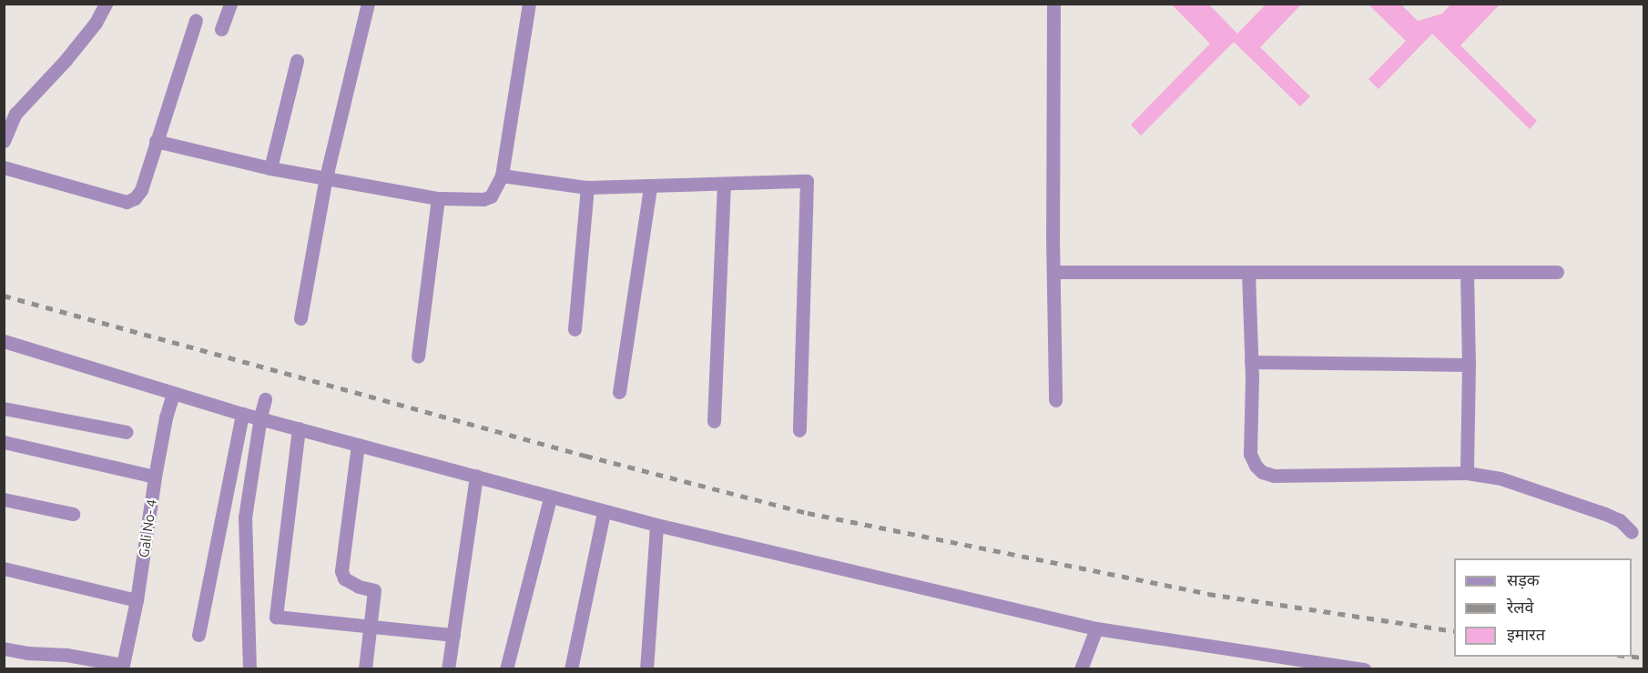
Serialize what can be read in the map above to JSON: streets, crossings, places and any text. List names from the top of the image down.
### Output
{
  "streets": {
    "street": ["Gali No- 4"]
  },
  "legend": ["सड़क", "रेलवे", "इमारत"]
}
